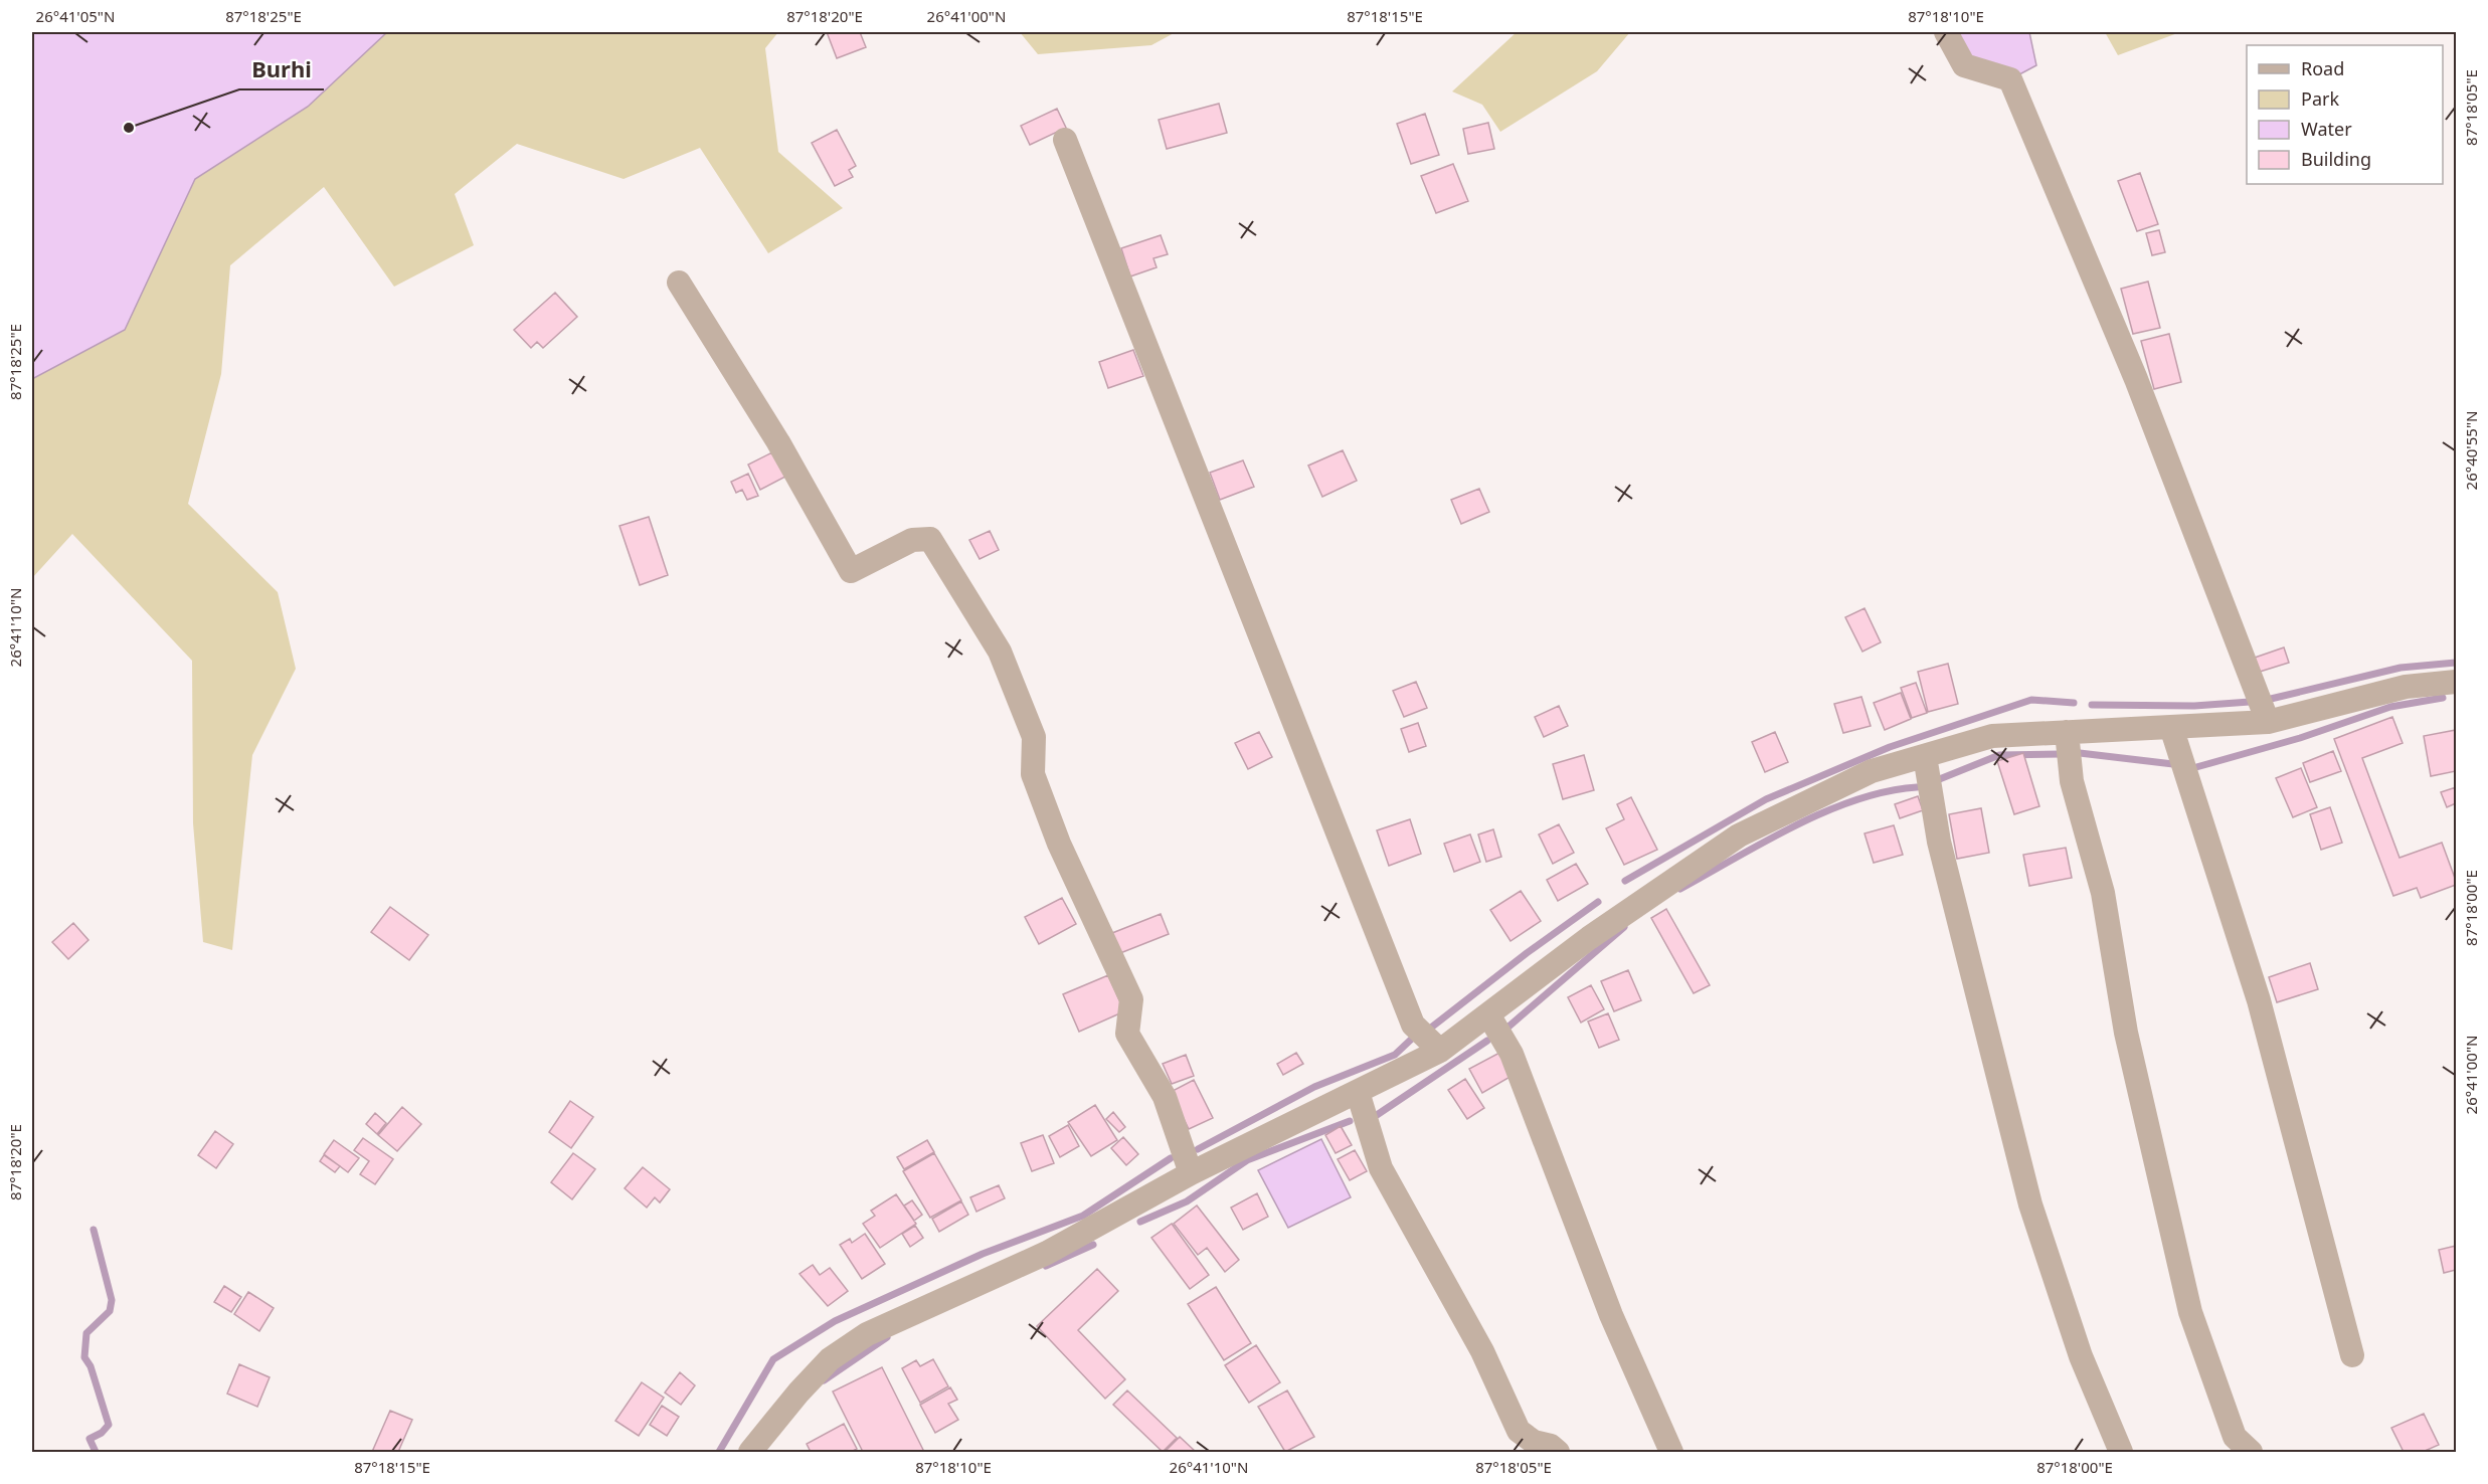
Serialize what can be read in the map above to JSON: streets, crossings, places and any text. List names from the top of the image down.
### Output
{
  "places": ["Burhi"],
  "legend": [
    "Road",
    "Park",
    "Water",
    "Building"
  ],
  "coordinates": [
    "26°41'05\"N",
    "87°18'25\"E",
    "87°18'20\"E",
    "26°41'00\"N",
    "87°18'15\"E",
    "87°18'10\"E",
    "87°18'05\"E",
    "26°40'55\"N",
    "26°41'10\"N",
    "87°18'00\"E"
  ]
}
